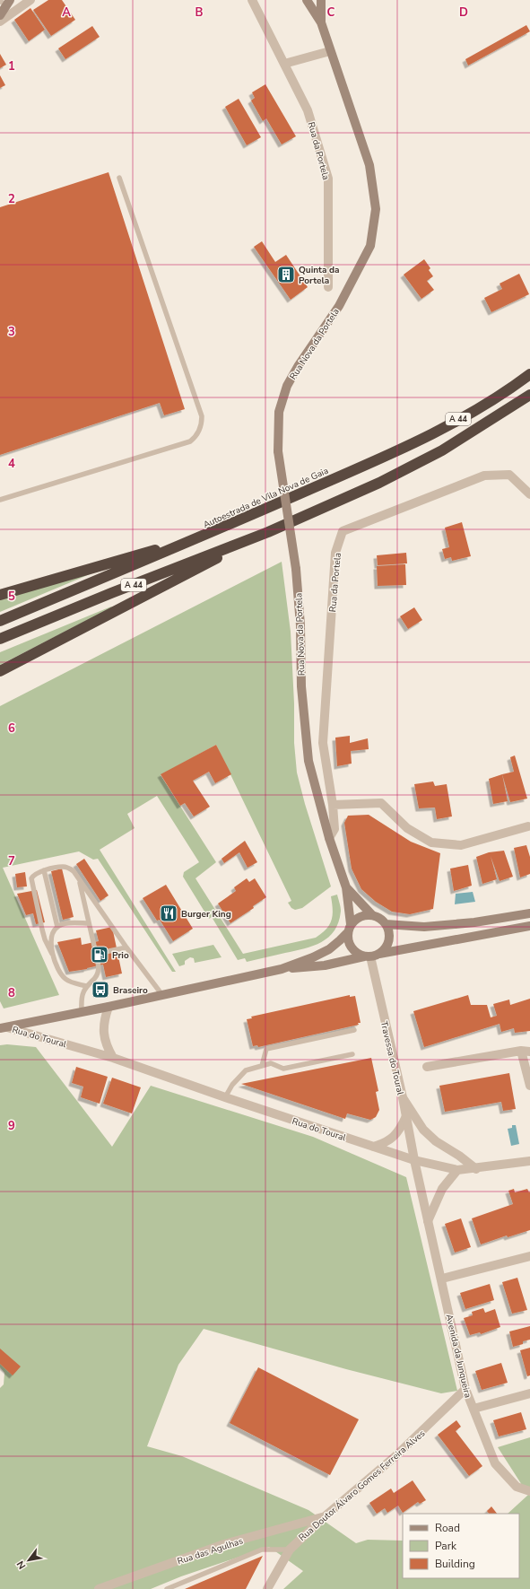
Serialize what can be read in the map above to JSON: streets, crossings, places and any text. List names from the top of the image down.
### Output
{
  "streets": {
    "highway": ["A 44", "Autoestrada de Vila Nova de Gaia"],
    "main road": ["Rua Nova da Portela"],
    "street": [
      "Rua da Portela",
      "Rua do Toural",
      "Travessa do Toural",
      "Avenida da Junqueira",
      "Rua Doutor Álvaro Gomes Ferreira Alves",
      "Rua das Agulhas"
    ]
  },
  "crossings": [
    ["Rua da Portela", "Rua Nova da Portela"],
    ["Rua Nova da Portela", "Travessa do Toural"],
    ["Rua do Toural", "Travessa do Toural"],
    ["Rua do Toural", "Avenida da Junqueira"],
    ["Travessa do Toural", "Avenida da Junqueira"],
    ["Avenida da Junqueira", "Rua Doutor Álvaro Gomes Ferreira Alves"],
    ["Rua Doutor Álvaro Gomes Ferreira Alves", "Rua das Agulhas"]
  ],
  "places": {
    "building": ["Quinta da Portela"],
    "restaurant": ["Burger King"],
    "fuel station": ["Prio"],
    "bus stop": ["Braseiro"]
  },
  "legend": ["Road", "Park", "Building"],
  "north": "bottom left",
  "grid": {
    "columns": [
      "A",
      "B",
      "C",
      "D"
    ],
    "rows": [
      "1",
      "2",
      "3",
      "4",
      "5",
      "6",
      "7",
      "8",
      "9"
    ]
  }
}
